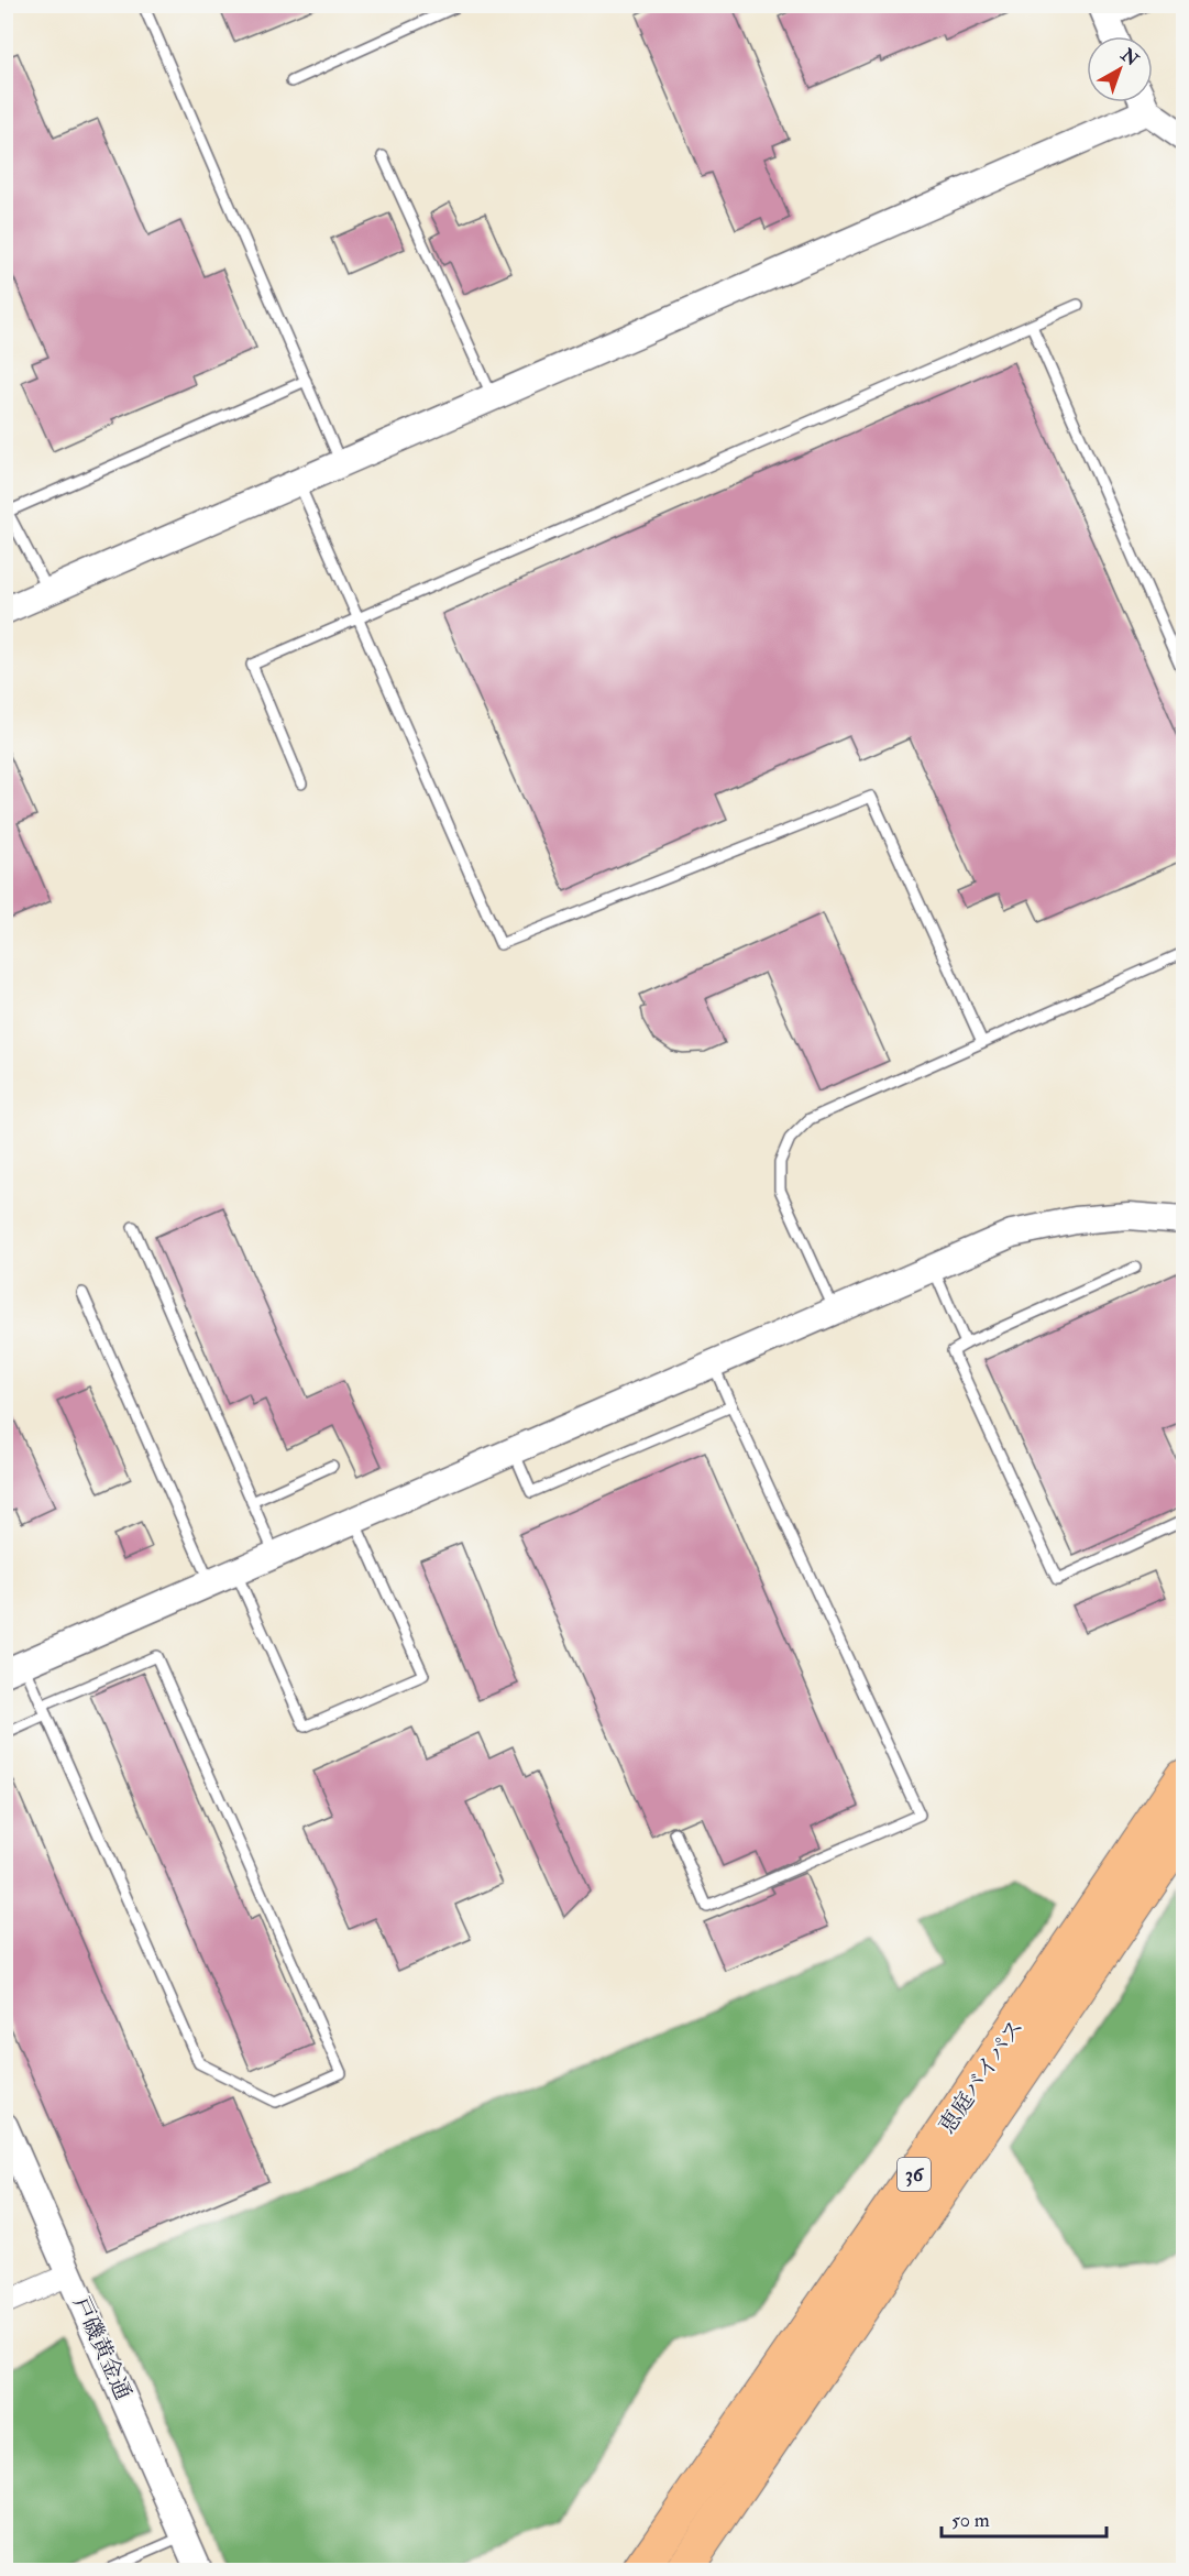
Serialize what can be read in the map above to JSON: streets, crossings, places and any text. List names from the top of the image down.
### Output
{
  "streets": {
    "highway": ["恵庭バイパス", "36"],
    "street": ["戸磯黄金通"]
  },
  "scale_bar": "50 m",
  "north": "top right"
}
